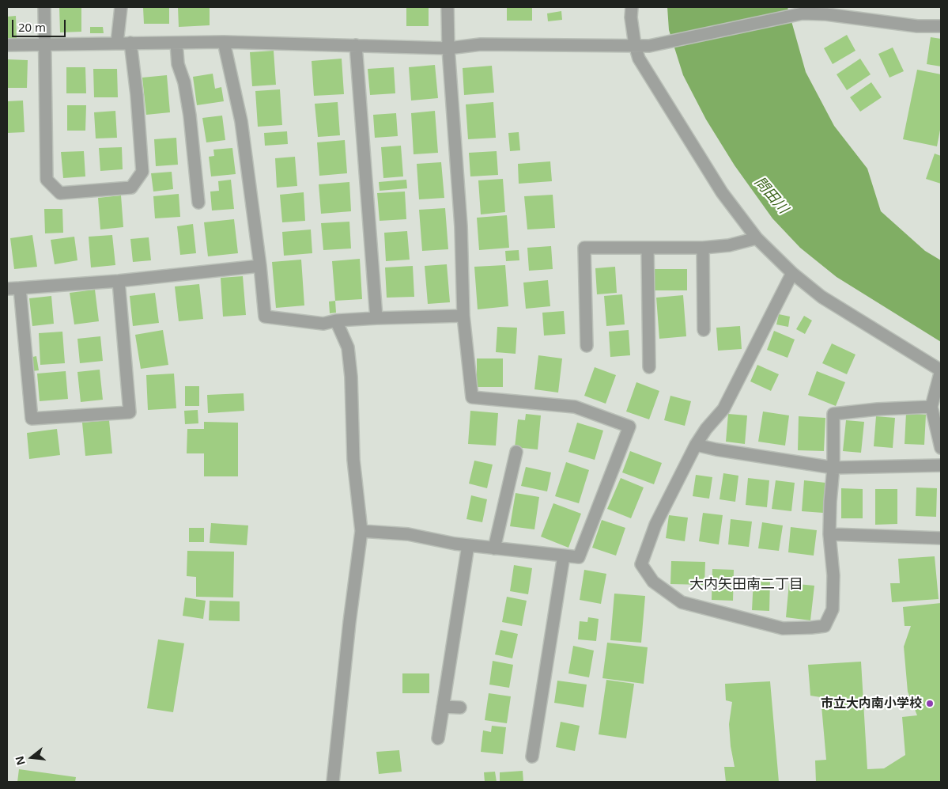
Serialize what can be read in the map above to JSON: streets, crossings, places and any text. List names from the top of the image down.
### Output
{
  "districts": ["大内矢田南二丁目"],
  "water": ["問田川"],
  "places": ["市立大内南小学校"],
  "scale_bar": "20 m",
  "north": "left"
}
